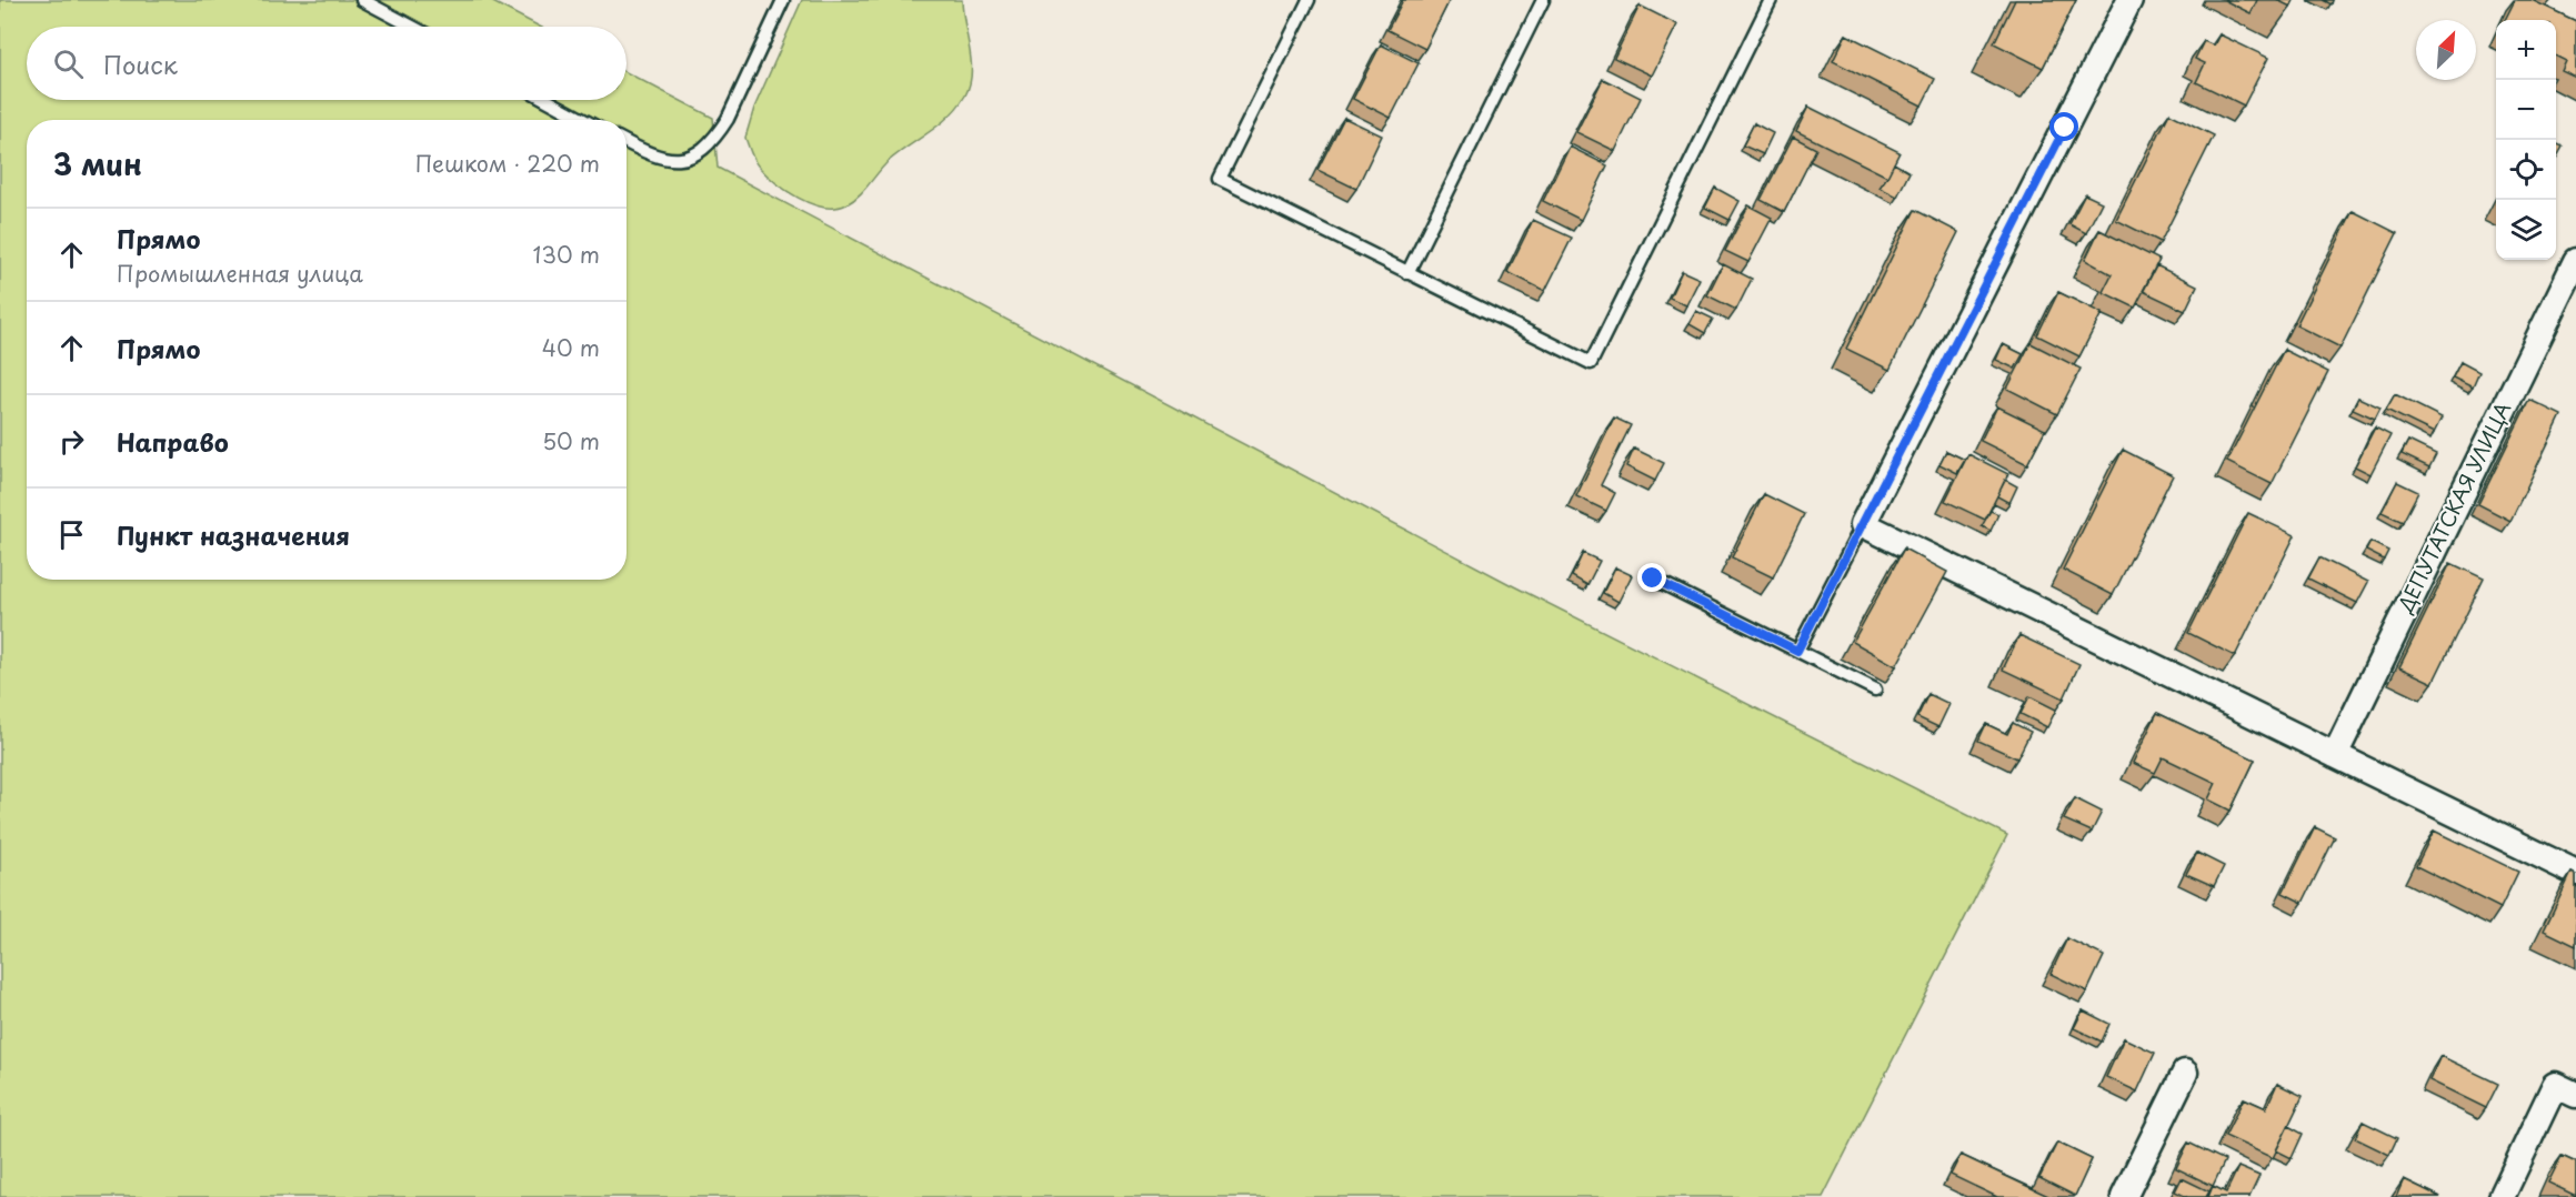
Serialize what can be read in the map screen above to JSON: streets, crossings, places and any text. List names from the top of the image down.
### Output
{
  "streets": {
    "street": ["ДЕПУТАТСКАЯ УЛИЦА"]
  },
  "north": "top right",
  "page": {
    "map_buttons": ["+", "−"],
    "search": "Поиск",
    "heading": ["3 мин", "Пешком · 220 m"],
    "list": [
      ["Прямо", "Промышленная улица", "130 m"],
      ["Прямо", "40 m"],
      ["Направо", "50 m"],
      "Пункт назначения"
    ]
  }
}
